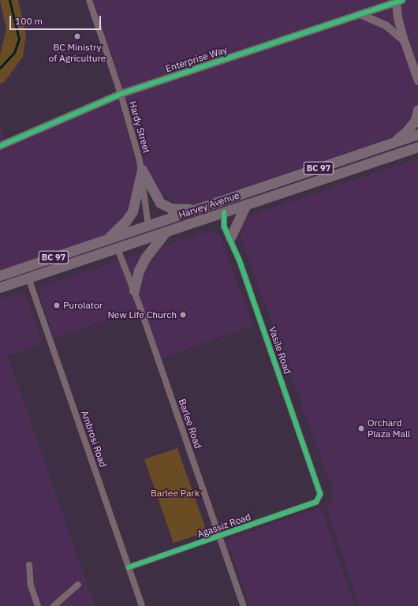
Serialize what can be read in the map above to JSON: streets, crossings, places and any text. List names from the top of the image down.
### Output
{
  "streets": {
    "highway": ["BC 97", "Harvey Avenue"],
    "street": [
      "Enterprise Way",
      "Hardy Street",
      "Vasile Road",
      "Barlee Road",
      "Ambrosi Road",
      "Agassiz Road"
    ]
  },
  "crossings": [
    ["Enterprise Way", "Hardy Street"],
    ["Hardy Street", "Harvey Avenue"],
    ["Harvey Avenue", "Vasile Road"],
    ["Harvey Avenue", "Barlee Road"],
    ["Harvey Avenue", "Ambrosi Road"],
    ["Vasile Road", "Agassiz Road"],
    ["Barlee Road", "Agassiz Road"],
    ["Ambrosi Road", "Agassiz Road"]
  ],
  "parks": ["Barlee Park"],
  "places": [
    "BC Ministry of Agriculture",
    "Purolator",
    "New Life Church",
    "Orchard Plaza Mall"
  ],
  "scale_bar": "100 m"
}
